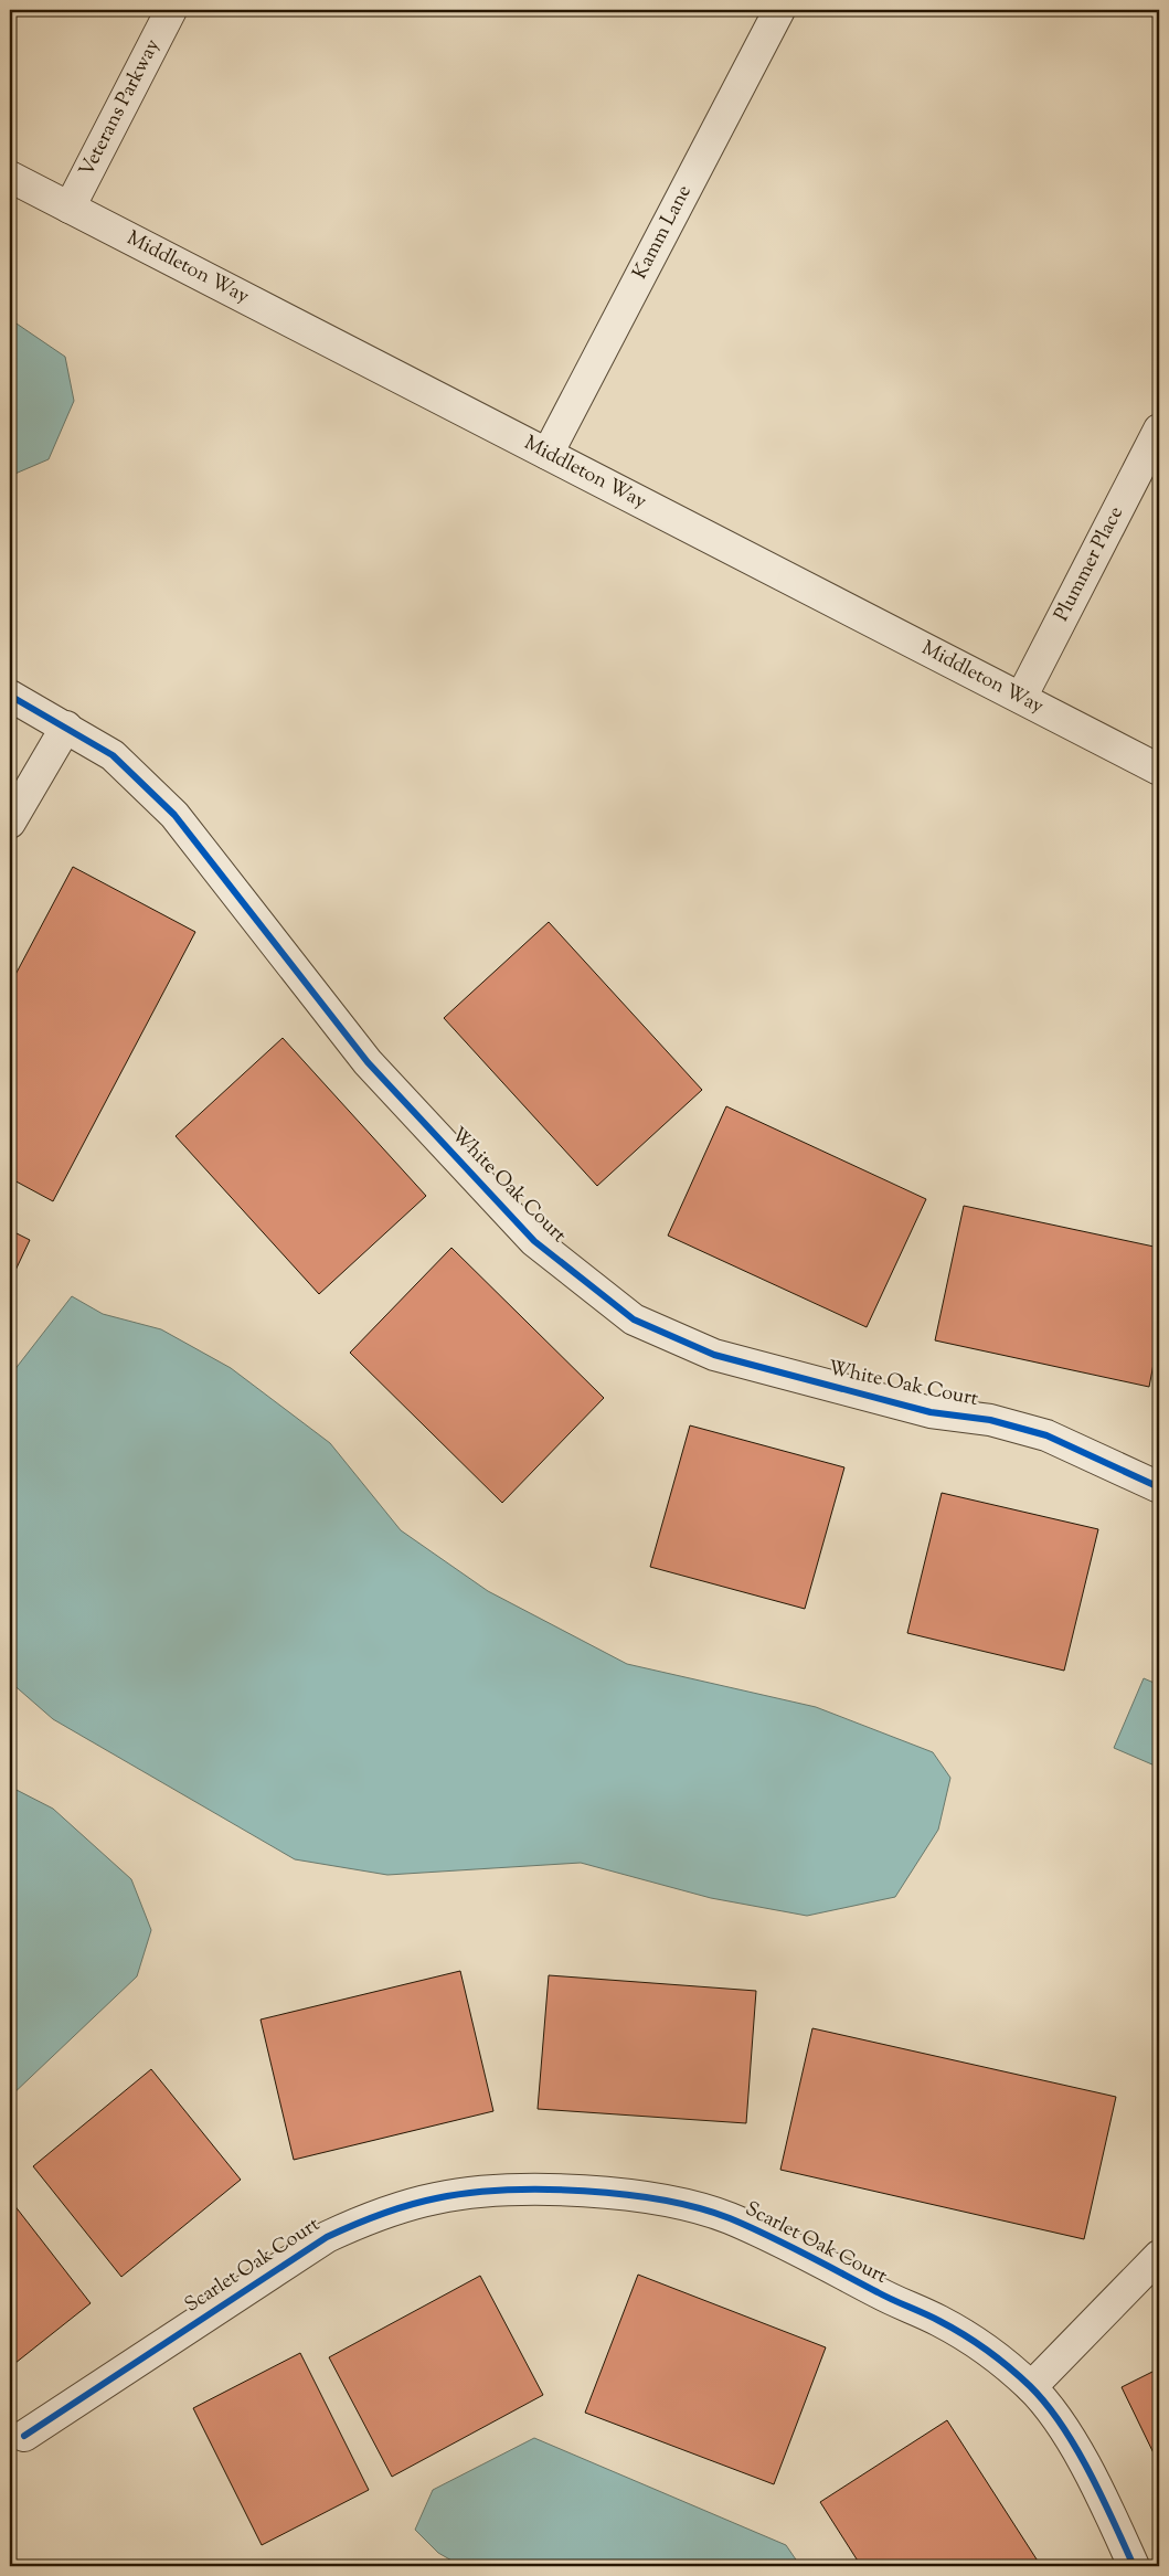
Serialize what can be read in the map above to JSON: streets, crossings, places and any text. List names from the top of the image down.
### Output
{
  "streets": {
    "street": [
      "Veterans Parkway",
      "Kamm Lane",
      "Middleton Way",
      "Plummer Place",
      "White Oak Court",
      "Scarlet Oak Court"
    ]
  },
  "crossings": [
    ["Veterans Parkway", "Middleton Way"],
    ["Kamm Lane", "Middleton Way"],
    ["Middleton Way", "Plummer Place"]
  ]
}
